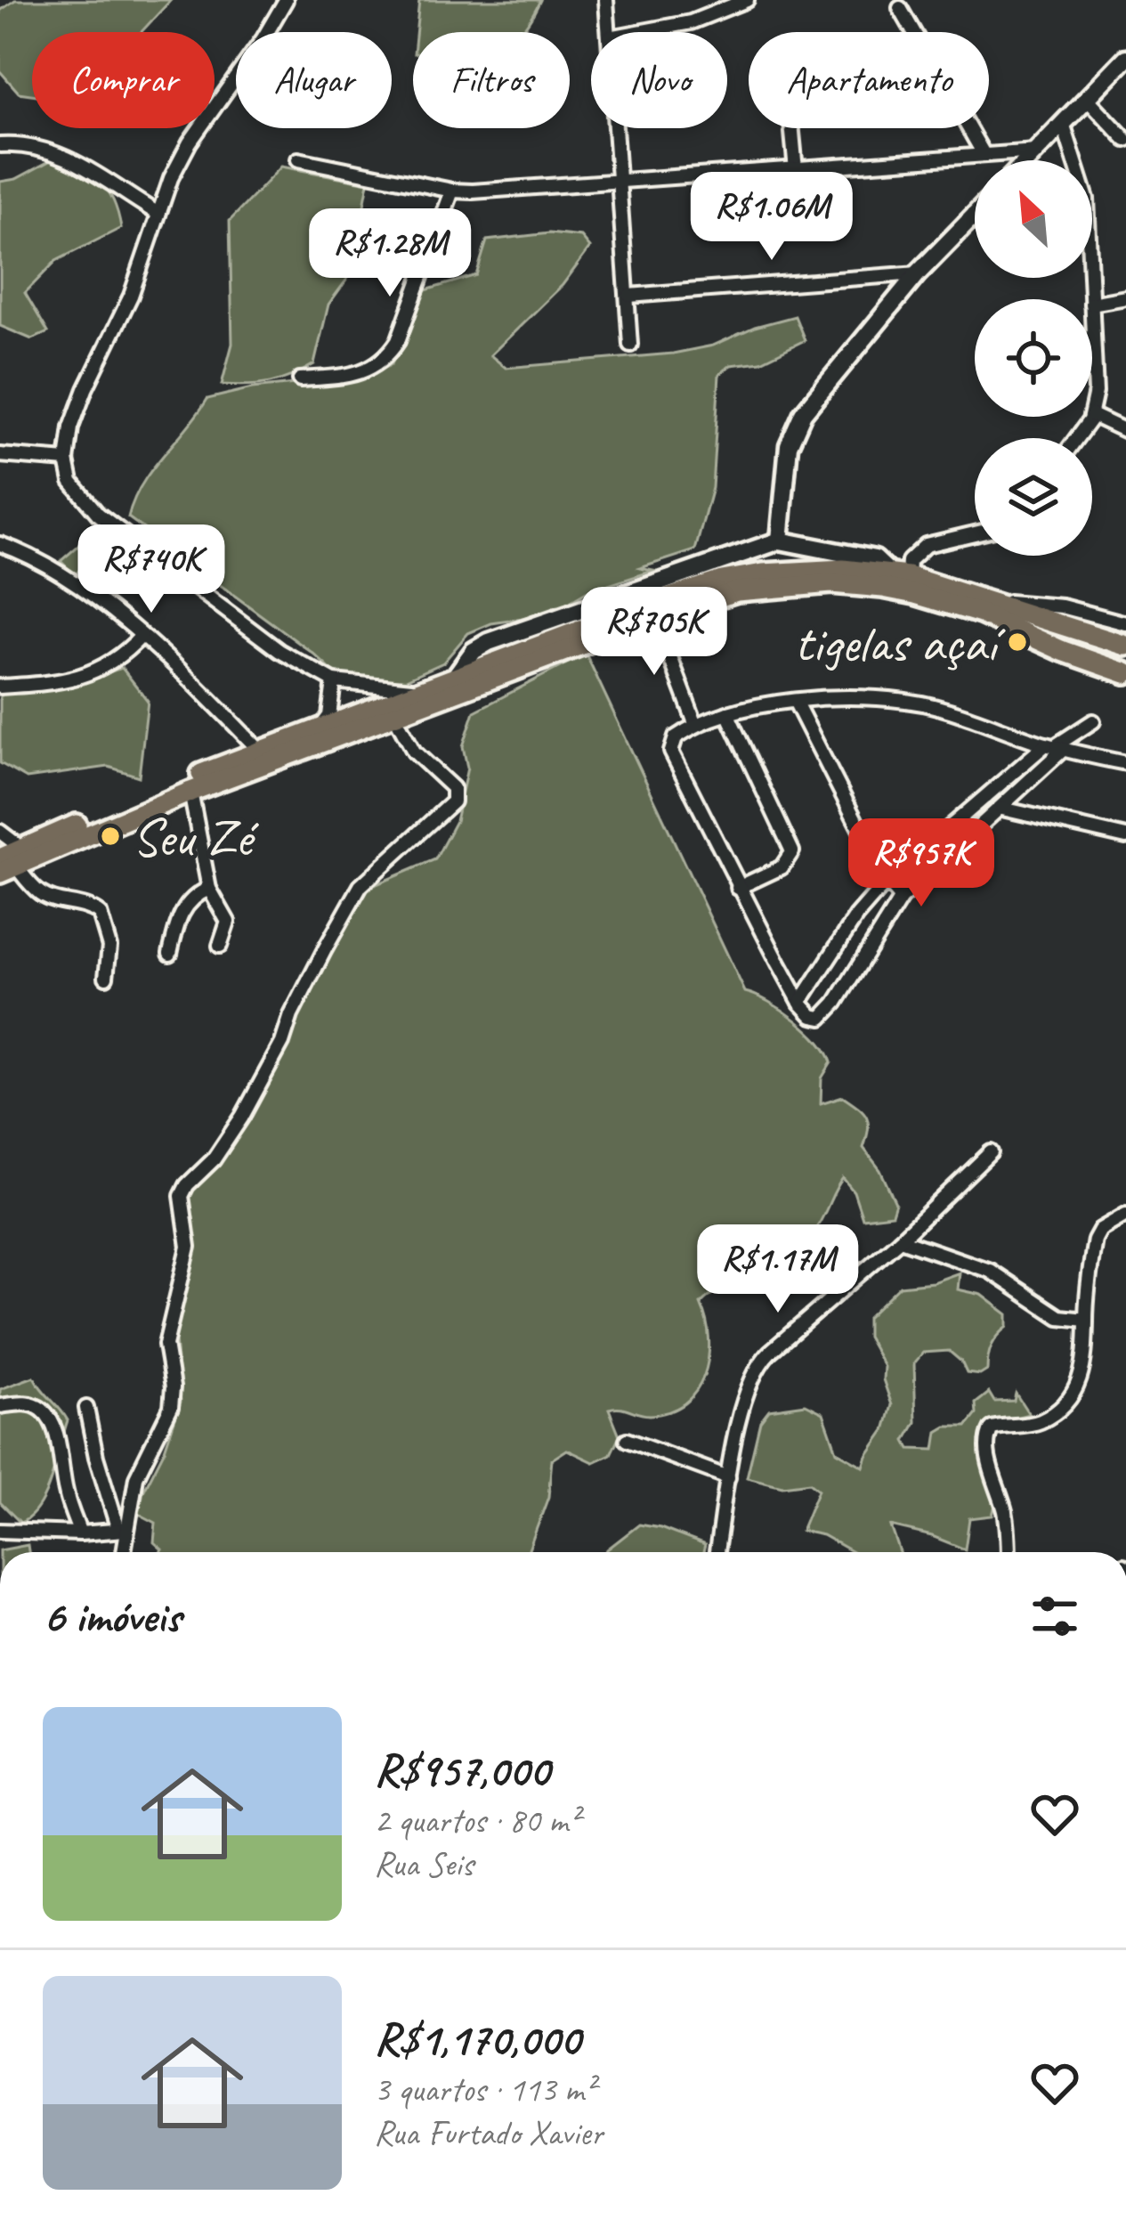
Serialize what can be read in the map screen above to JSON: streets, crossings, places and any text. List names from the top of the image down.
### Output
{
  "places": ["tigelas açaí", "Seu Zé"],
  "north": "top left",
  "page": {
    "chip": [
      "Comprar",
      "Alugar",
      "Filtros",
      "Novo",
      "Apartamento"
    ],
    "price": [
      "R$1.06M",
      "R$1.28M",
      "R$740K",
      "R$705K",
      "R$957K",
      "R$1.17M"
    ],
    "heading": "6 imóveis",
    "list": [
      {
        "name": "R$957,000",
        "note": "2 quartos · 80 m² · Rua Seis"
      },
      {
        "name": "R$1,170,000",
        "note": "3 quartos · 113 m² · Rua Furtado Xavier"
      }
    ]
  }
}
